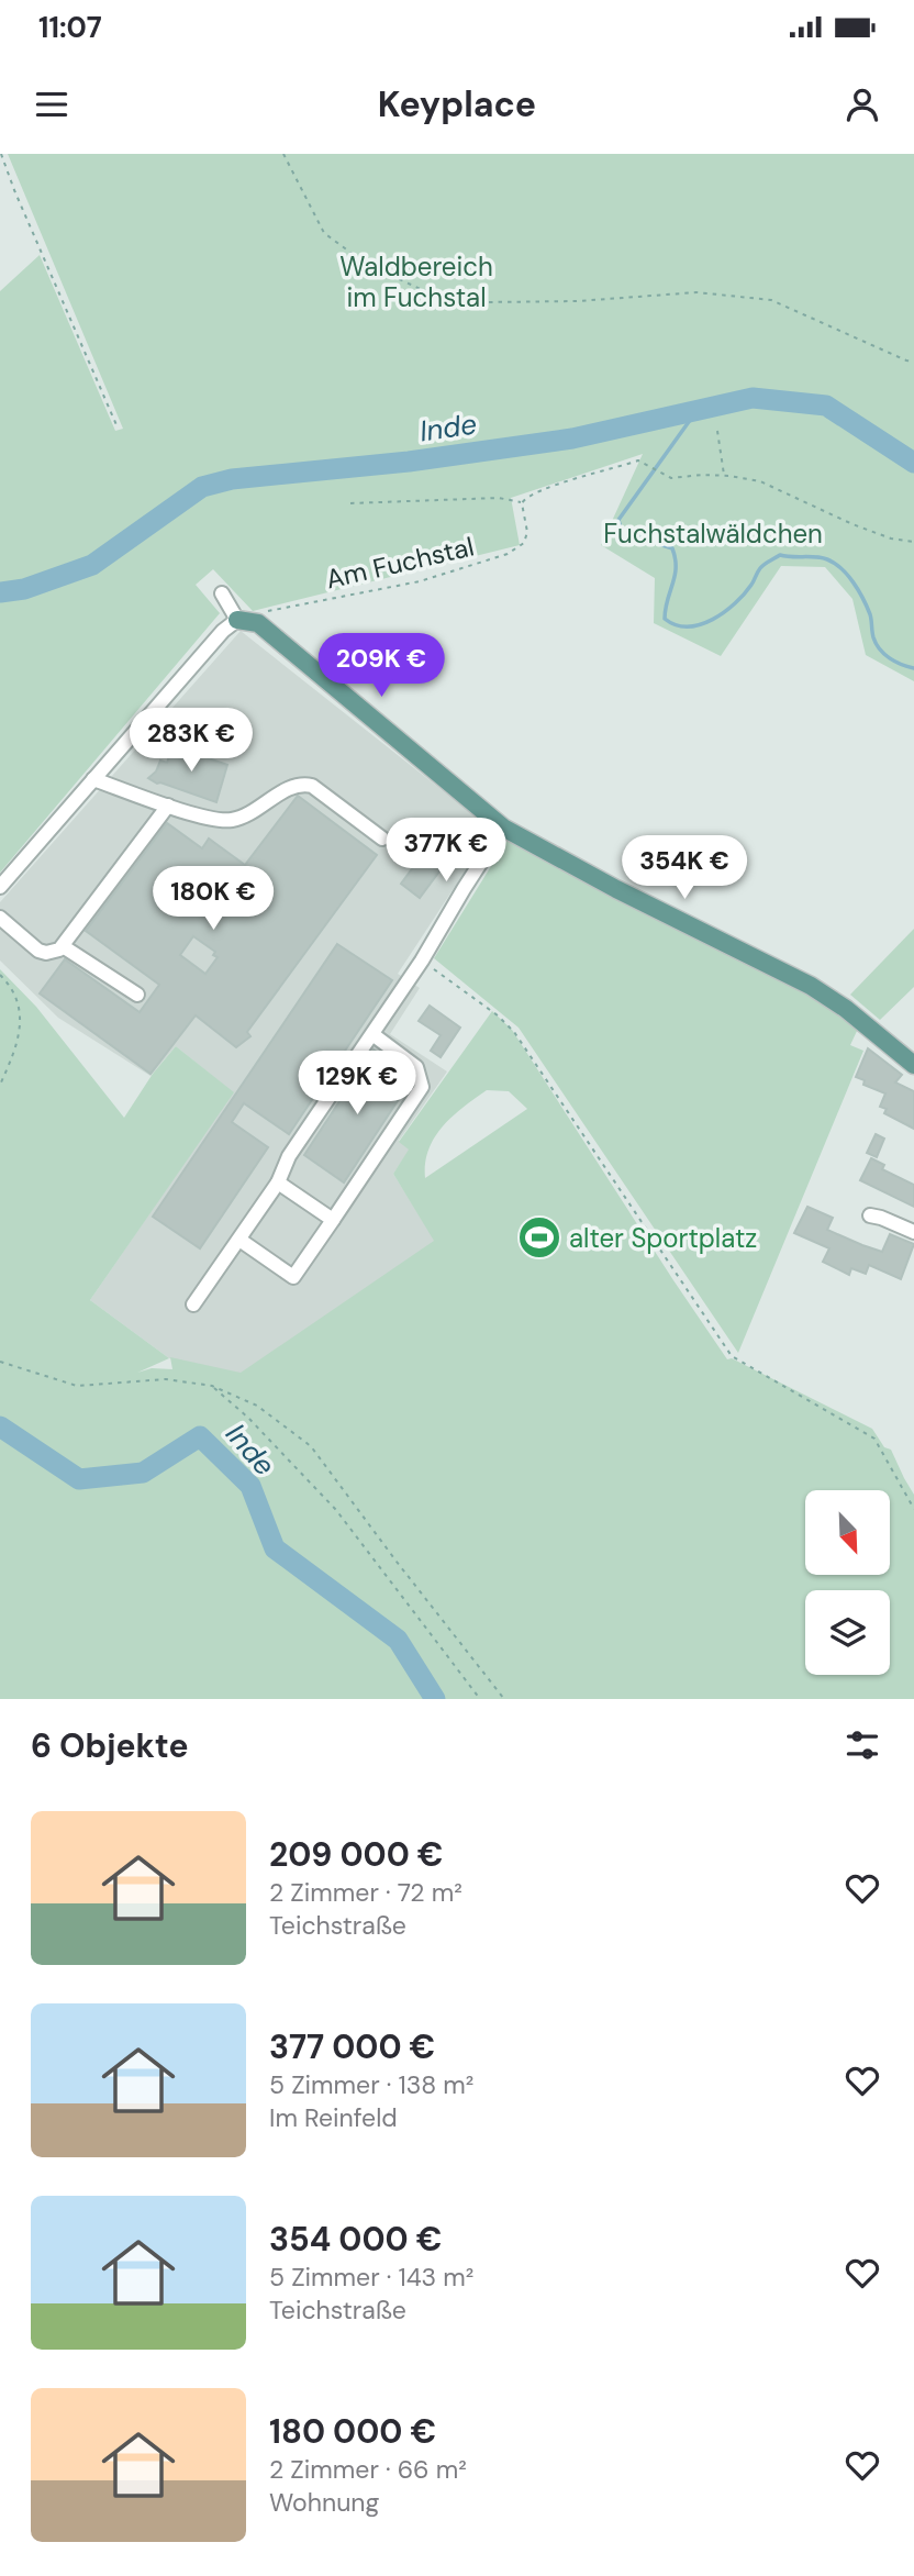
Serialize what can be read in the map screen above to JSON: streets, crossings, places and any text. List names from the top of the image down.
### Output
{
  "streets": {
    "path": ["Am Fuchstal"]
  },
  "water": ["Inde"],
  "parks": ["Waldbereich im Fuchstal", "Fuchstalwäldchen"],
  "places": {
    "sports": ["alter Sportplatz"]
  },
  "north": "bottom right",
  "page": {
    "status": "11:07",
    "header": "Keyplace",
    "price": [
      "209K €",
      "283K €",
      "377K €",
      "354K €",
      "180K €",
      "129K €"
    ],
    "heading": "6 Objekte",
    "list": [
      {
        "name": "209 000 €",
        "note": "2 Zimmer · 72 m² · Teichstraße"
      },
      {
        "name": "377 000 €",
        "note": "5 Zimmer · 138 m² · Im Reinfeld"
      },
      {
        "name": "354 000 €",
        "note": "5 Zimmer · 143 m² · Teichstraße"
      },
      {
        "name": "180 000 €",
        "note": "2 Zimmer · 66 m² · Wohnung"
      }
    ]
  }
}
